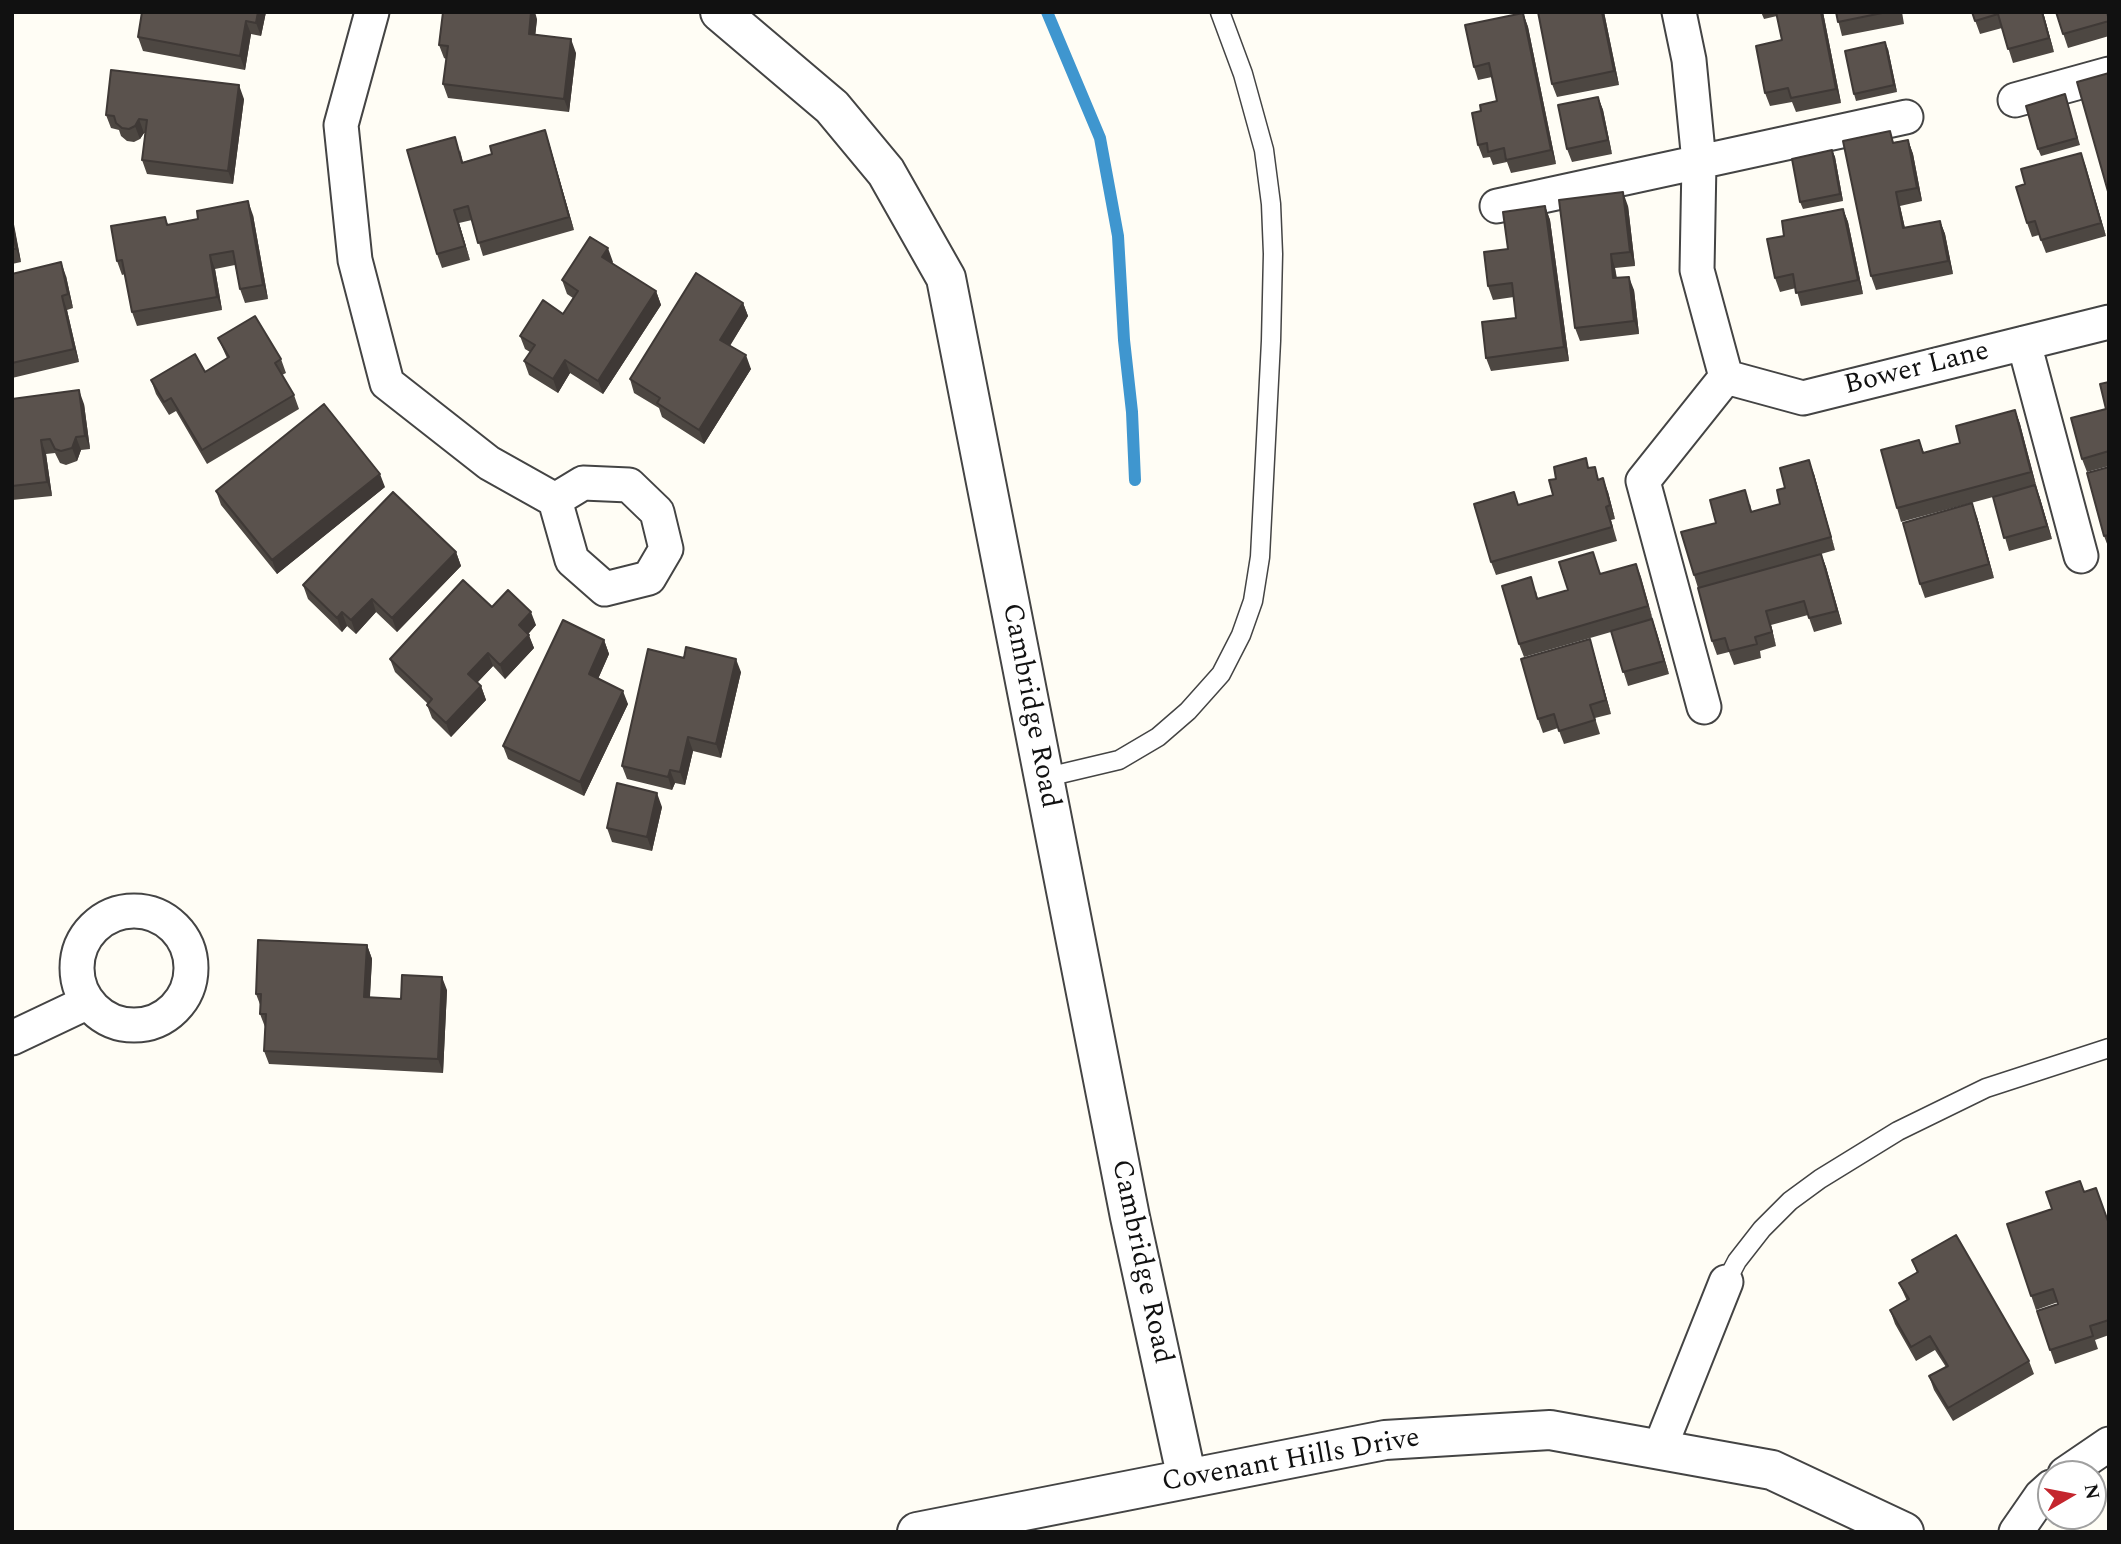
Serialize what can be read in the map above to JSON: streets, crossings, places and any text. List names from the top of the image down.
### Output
{
  "streets": {
    "street": ["Bower Lane", "Cambridge Road", "Covenant Hills Drive"]
  },
  "crossings": [
    ["Cambridge Road", "Covenant Hills Drive"]
  ],
  "north": "right"
}
